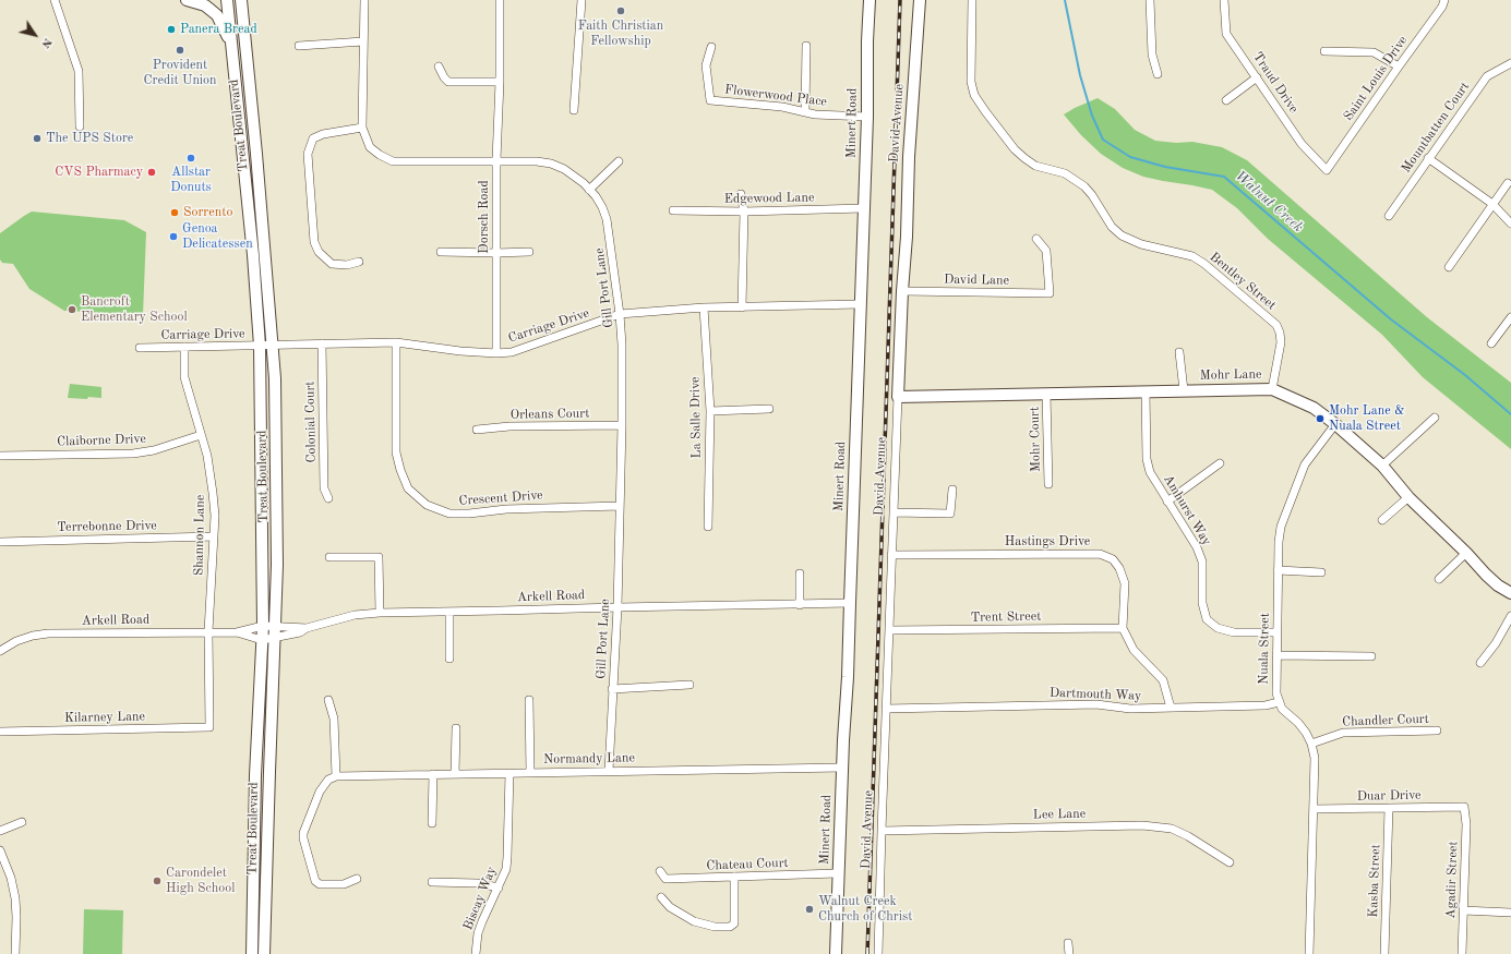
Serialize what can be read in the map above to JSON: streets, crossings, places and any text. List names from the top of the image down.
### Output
{
  "streets": {
    "street": [
      "Saint Louis Drive",
      "Traud Drive",
      "Flowerwood Place",
      "Minert Road",
      "David Avenue",
      "Treat Boulevard",
      "Mountbatten Court",
      "Edgewood Lane",
      "Dorsch Road",
      "David Lane",
      "Bentley Street",
      "Gill Port Lane",
      "Carriage Drive",
      "Mohr Lane",
      "Orleans Court",
      "La Salle Drive",
      "Colonial Court",
      "Mohr Court",
      "Claiborne Drive",
      "Crescent Drive",
      "Amhurst Way",
      "Terrebonne Drive",
      "Shannon Lane",
      "Hastings Drive",
      "Arkell Road",
      "Trent Street",
      "Nuala Street",
      "Dartmouth Way",
      "Kilarney Lane",
      "Chandler Court",
      "Normandy Lane",
      "Duar Drive",
      "Lee Lane",
      "Chateau Court",
      "Agadir Street",
      "Kasba Street",
      "Biscay Way"
    ]
  },
  "crossings": [
    ["Saint Louis Drive", "Traud Drive"],
    ["Flowerwood Place", "Minert Road"],
    ["Minert Road", "Edgewood Lane"],
    ["Minert Road", "Carriage Drive"],
    ["Minert Road", "Arkell Road"],
    ["Minert Road", "Normandy Lane"],
    ["Minert Road", "Chateau Court"],
    ["David Avenue", "David Lane"],
    ["David Avenue", "Mohr Lane"],
    ["David Avenue", "Hastings Drive"],
    ["David Avenue", "Trent Street"],
    ["David Avenue", "Dartmouth Way"],
    ["David Avenue", "Lee Lane"],
    ["Treat Boulevard", "Carriage Drive"],
    ["Treat Boulevard", "Arkell Road"],
    ["Dorsch Road", "Gill Port Lane"],
    ["Dorsch Road", "Carriage Drive"],
    ["Bentley Street", "Mohr Lane"],
    ["Gill Port Lane", "Carriage Drive"],
    ["Gill Port Lane", "Orleans Court"],
    ["Gill Port Lane", "Crescent Drive"],
    ["Gill Port Lane", "Arkell Road"],
    ["Gill Port Lane", "Normandy Lane"],
    ["Carriage Drive", "La Salle Drive"],
    ["Carriage Drive", "Colonial Court"],
    ["Carriage Drive", "Crescent Drive"],
    ["Carriage Drive", "Shannon Lane"],
    ["Mohr Lane", "Mohr Court"],
    ["Mohr Lane", "Amhurst Way"],
    ["Mohr Lane", "Nuala Street"],
    ["Claiborne Drive", "Shannon Lane"],
    ["Amhurst Way", "Nuala Street"],
    ["Terrebonne Drive", "Shannon Lane"],
    ["Shannon Lane", "Arkell Road"],
    ["Shannon Lane", "Kilarney Lane"],
    ["Hastings Drive", "Trent Street"],
    ["Hastings Drive", "Dartmouth Way"],
    ["Nuala Street", "Dartmouth Way"],
    ["Nuala Street", "Chandler Court"],
    ["Nuala Street", "Duar Drive"],
    ["Normandy Lane", "Biscay Way"],
    ["Duar Drive", "Agadir Street"],
    ["Duar Drive", "Kasba Street"]
  ],
  "water": ["Walnut Creek"],
  "places": [
    "Faith Christian Fellowship",
    "Panera Bread",
    "Provident Credit Union",
    "The UPS Store",
    "Allstar Donuts",
    "CVS Pharmacy",
    "Sorrento",
    "Genoa Delicatessen",
    "Bancroft Elementary School",
    "Mohr Lane & Nuala Street",
    "Carondelet High School",
    "Walnut Creek Church of Christ"
  ],
  "north": "bottom right"
}
